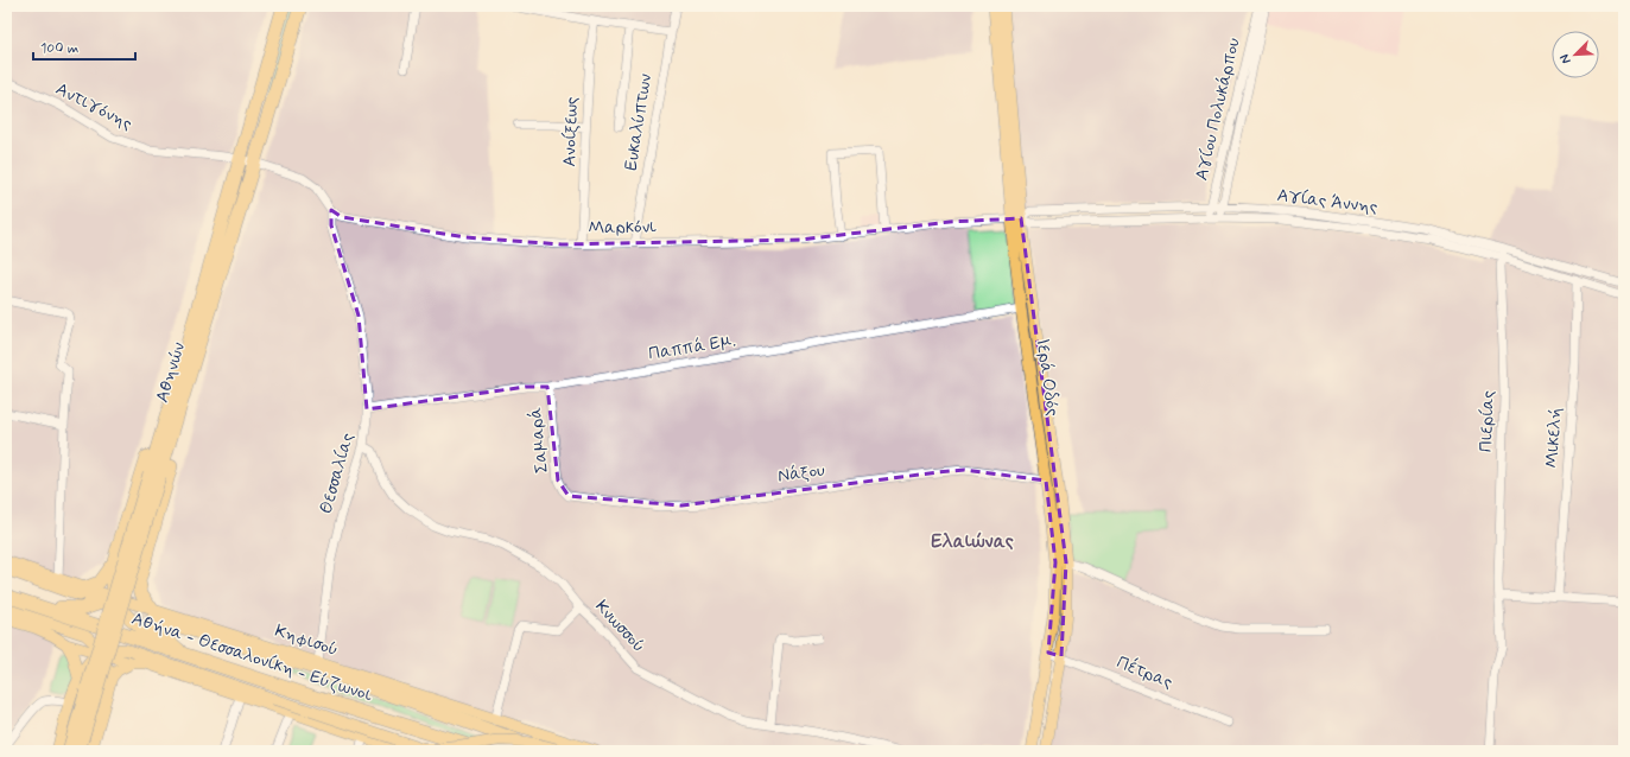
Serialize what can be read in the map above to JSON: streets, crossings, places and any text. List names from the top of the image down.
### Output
{
  "streets": {
    "highway": ["Αθηνών", "Αθήνα - Θεσσαλονίκη - Εύζωνοι"],
    "main road": ["Ιερά Οδός", "Κηφισού"],
    "street": [
      "Αντιγόνης",
      "Αγίου Πολυκάρπου",
      "Ευκαλύπτων",
      "Ανοίξεως",
      "Αγίας Άννης",
      "Μαρκόνι",
      "Παππά Εμ.",
      "Πιερίας",
      "Μικελή",
      "Σαμαρά",
      "Θεσσαλίας",
      "Νάξου",
      "Κνωσσού",
      "Πέτρας"
    ]
  },
  "crossings": [
    ["Αντιγόνης", "Αθηνών"],
    ["Αγίου Πολυκάρπου", "Αγίας Άννης"],
    ["Ευκαλύπτων", "Μαρκόνι"],
    ["Ανοίξεως", "Μαρκόνι"],
    ["Αγίας Άννης", "Μαρκόνι"],
    ["Αγίας Άννης", "Ιερά Οδός"],
    ["Αγίας Άννης", "Πιερίας"],
    ["Αγίας Άννης", "Μικελή"],
    ["Μαρκόνι", "Ιερά Οδός"],
    ["Μαρκόνι", "Θεσσαλίας"],
    ["Παππά Εμ.", "Ιερά Οδός"],
    ["Παππά Εμ.", "Σαμαρά"],
    ["Παππά Εμ.", "Θεσσαλίας"],
    ["Ιερά Οδός", "Νάξου"],
    ["Ιερά Οδός", "Πέτρας"],
    ["Σαμαρά", "Νάξου"],
    ["Θεσσαλίας", "Κνωσσού"],
    ["Θεσσαλίας", "Κηφισού"],
    ["Κηφισού", "Αθήνα - Θεσσαλονίκη - Εύζωνοι"]
  ],
  "districts": ["Ελαιώνας"],
  "scale_bar": "100 m",
  "north": "bottom left"
}
